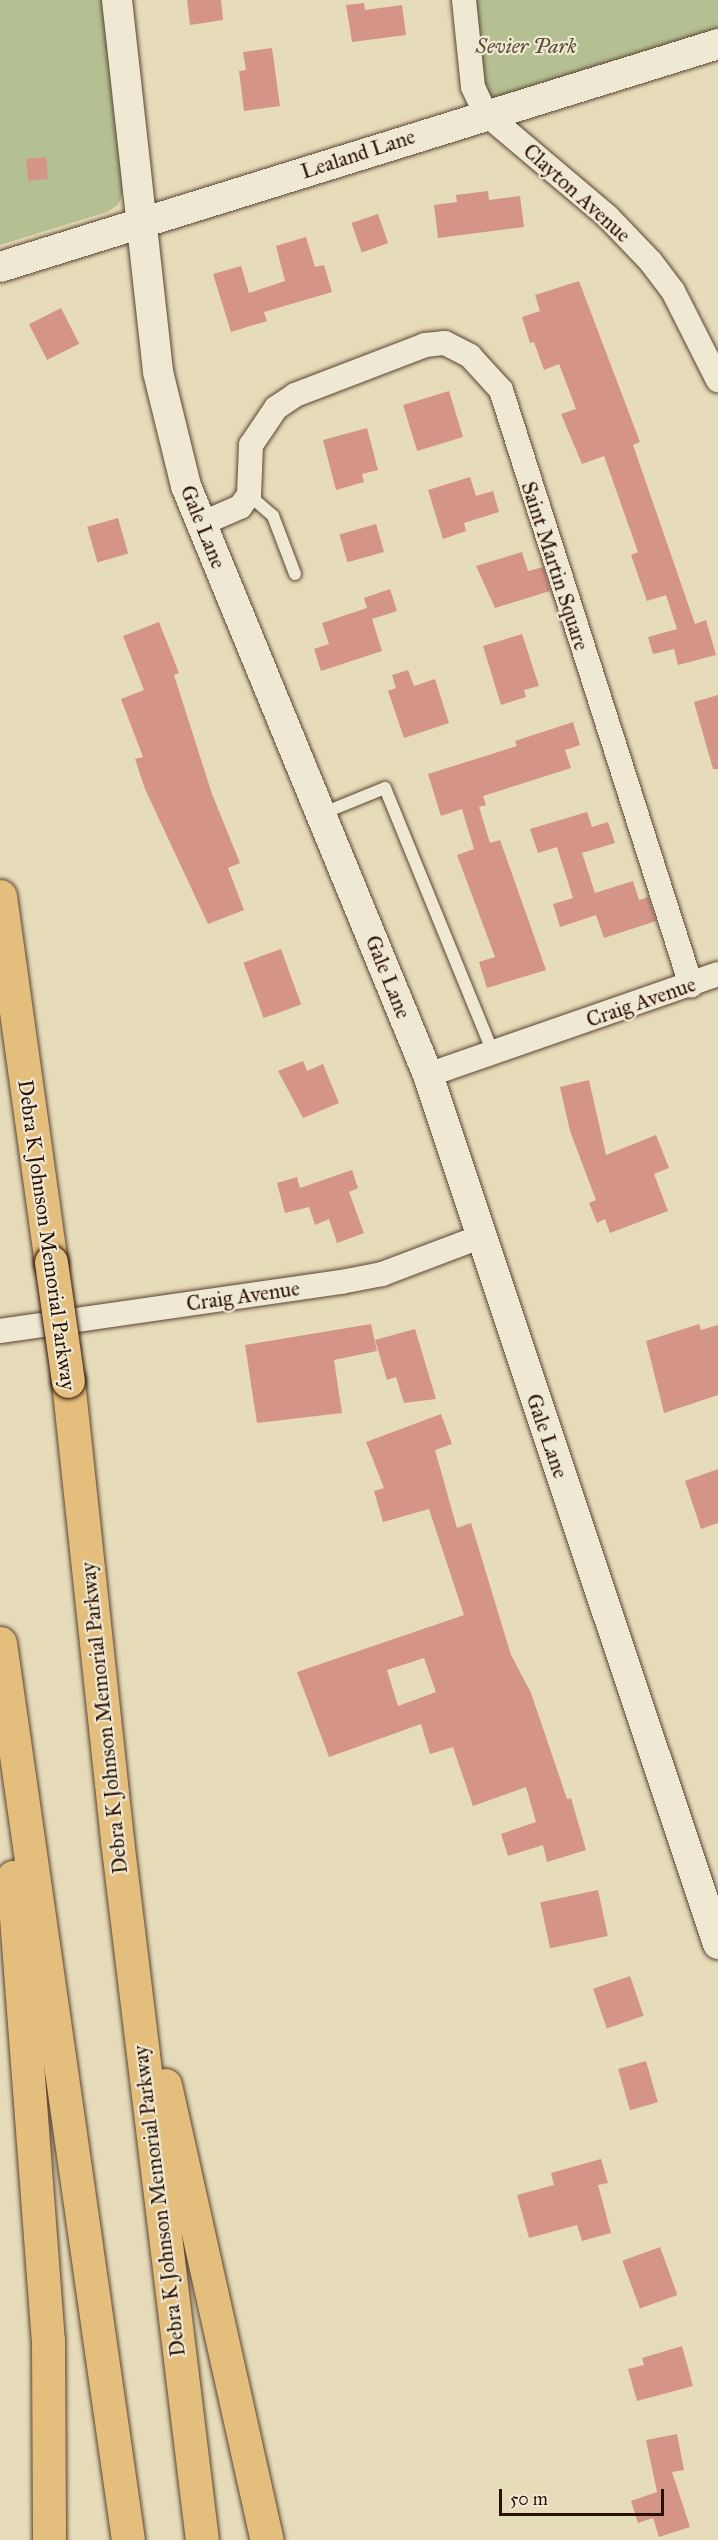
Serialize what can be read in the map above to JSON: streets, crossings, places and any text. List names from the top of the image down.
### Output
{
  "streets": {
    "highway": ["Debra K Johnson Memorial Parkway"],
    "street": [
      "Lealand Lane",
      "Clayton Avenue",
      "Gale Lane",
      "Saint Martin Square",
      "Craig Avenue"
    ]
  },
  "crossings": [
    ["Lealand Lane", "Clayton Avenue"],
    ["Lealand Lane", "Gale Lane"],
    ["Gale Lane", "Craig Avenue"],
    ["Saint Martin Square", "Craig Avenue"]
  ],
  "parks": ["Sevier Park"],
  "scale_bar": "50 m"
}
